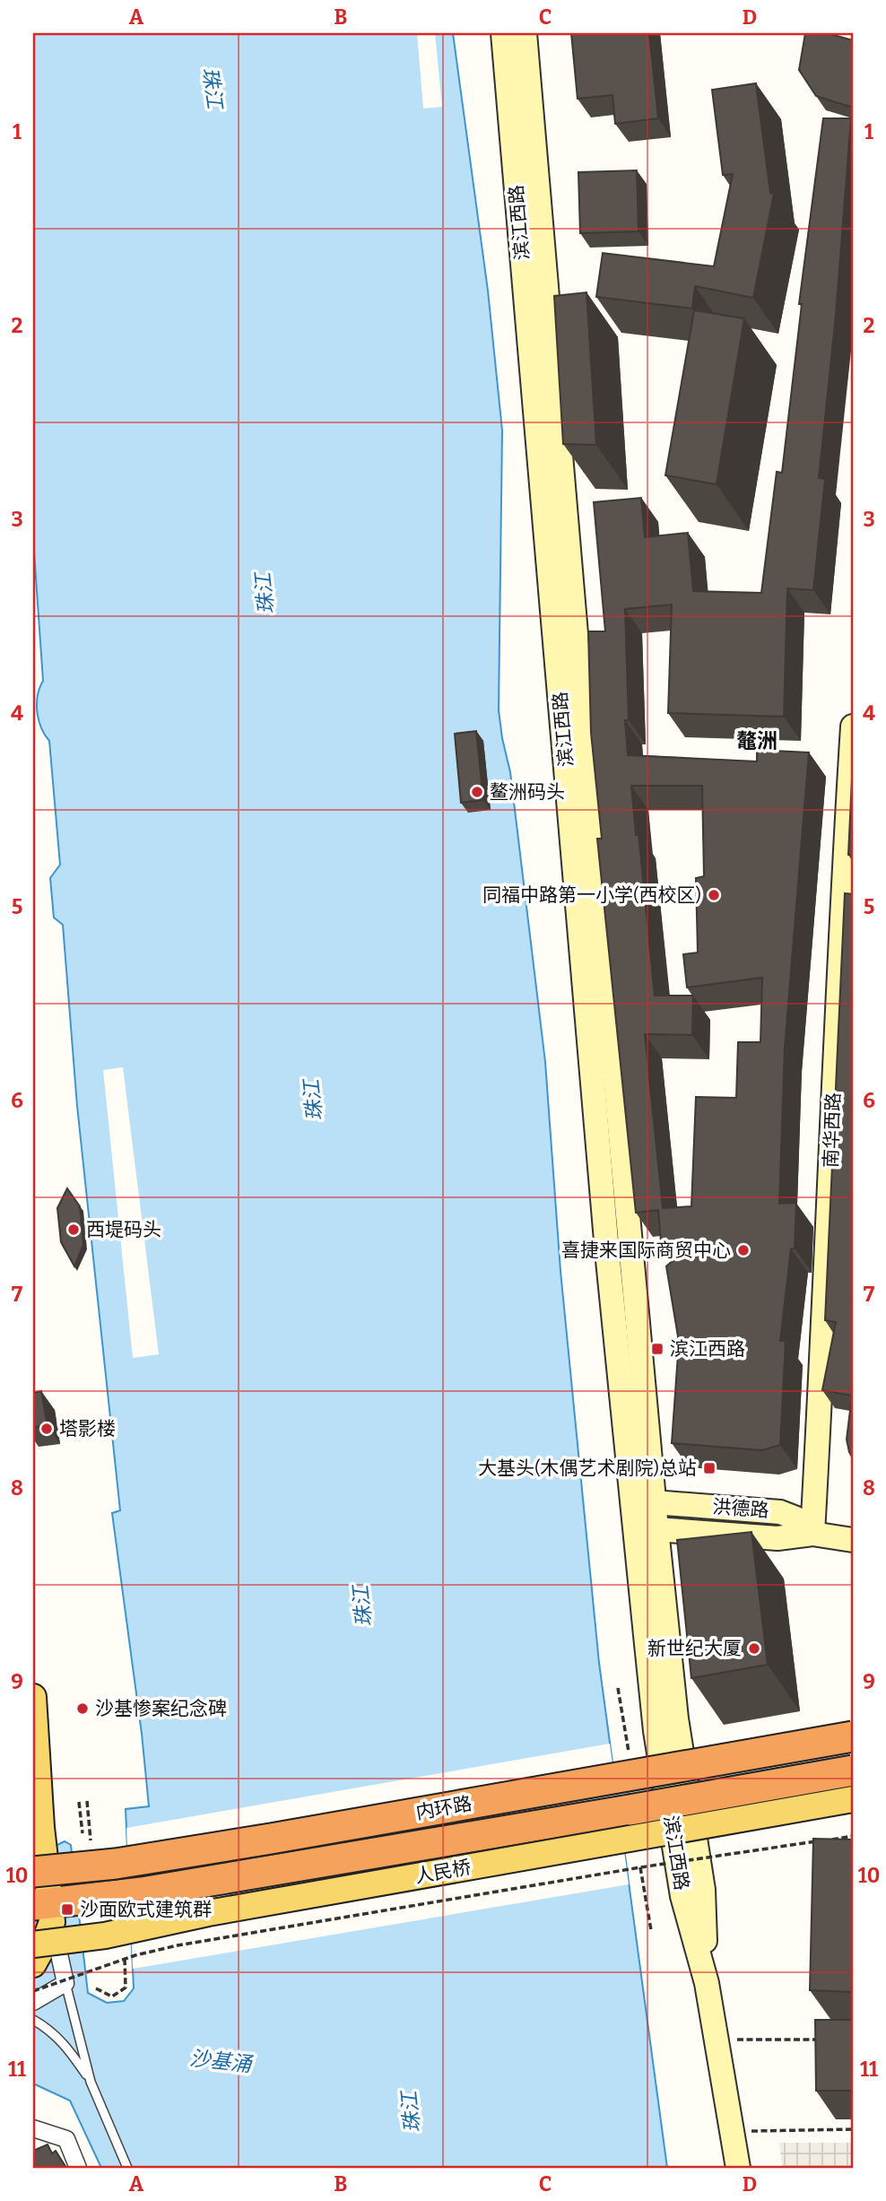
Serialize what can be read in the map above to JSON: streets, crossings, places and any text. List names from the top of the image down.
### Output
{
  "streets": {
    "highway": ["内环路"],
    "main road": [
      "滨江西路",
      "南华西路",
      "洪德路",
      "人民桥"
    ]
  },
  "crossings": [
    ["滨江西路", "洪德路"],
    ["南华西路", "洪德路"]
  ],
  "districts": ["鼇洲"],
  "water": ["珠江", "沙基涌"],
  "places": {
    "other": [
      "鳌洲码头",
      "同福中路第一小学(西校区)",
      "西堤码头",
      "喜捷来国际商贸中心",
      "塔影楼",
      "新世纪大厦",
      "沙基惨案纪念碑"
    ],
    "transit": ["滨江西路", "大基头(木偶艺术剧院)总站", "沙面欧式建筑群"]
  },
  "grid": {
    "columns": [
      "A",
      "B",
      "C",
      "D"
    ],
    "rows": [
      "1",
      "2",
      "3",
      "4",
      "5",
      "6",
      "7",
      "8",
      "9",
      "10",
      "11"
    ]
  }
}
